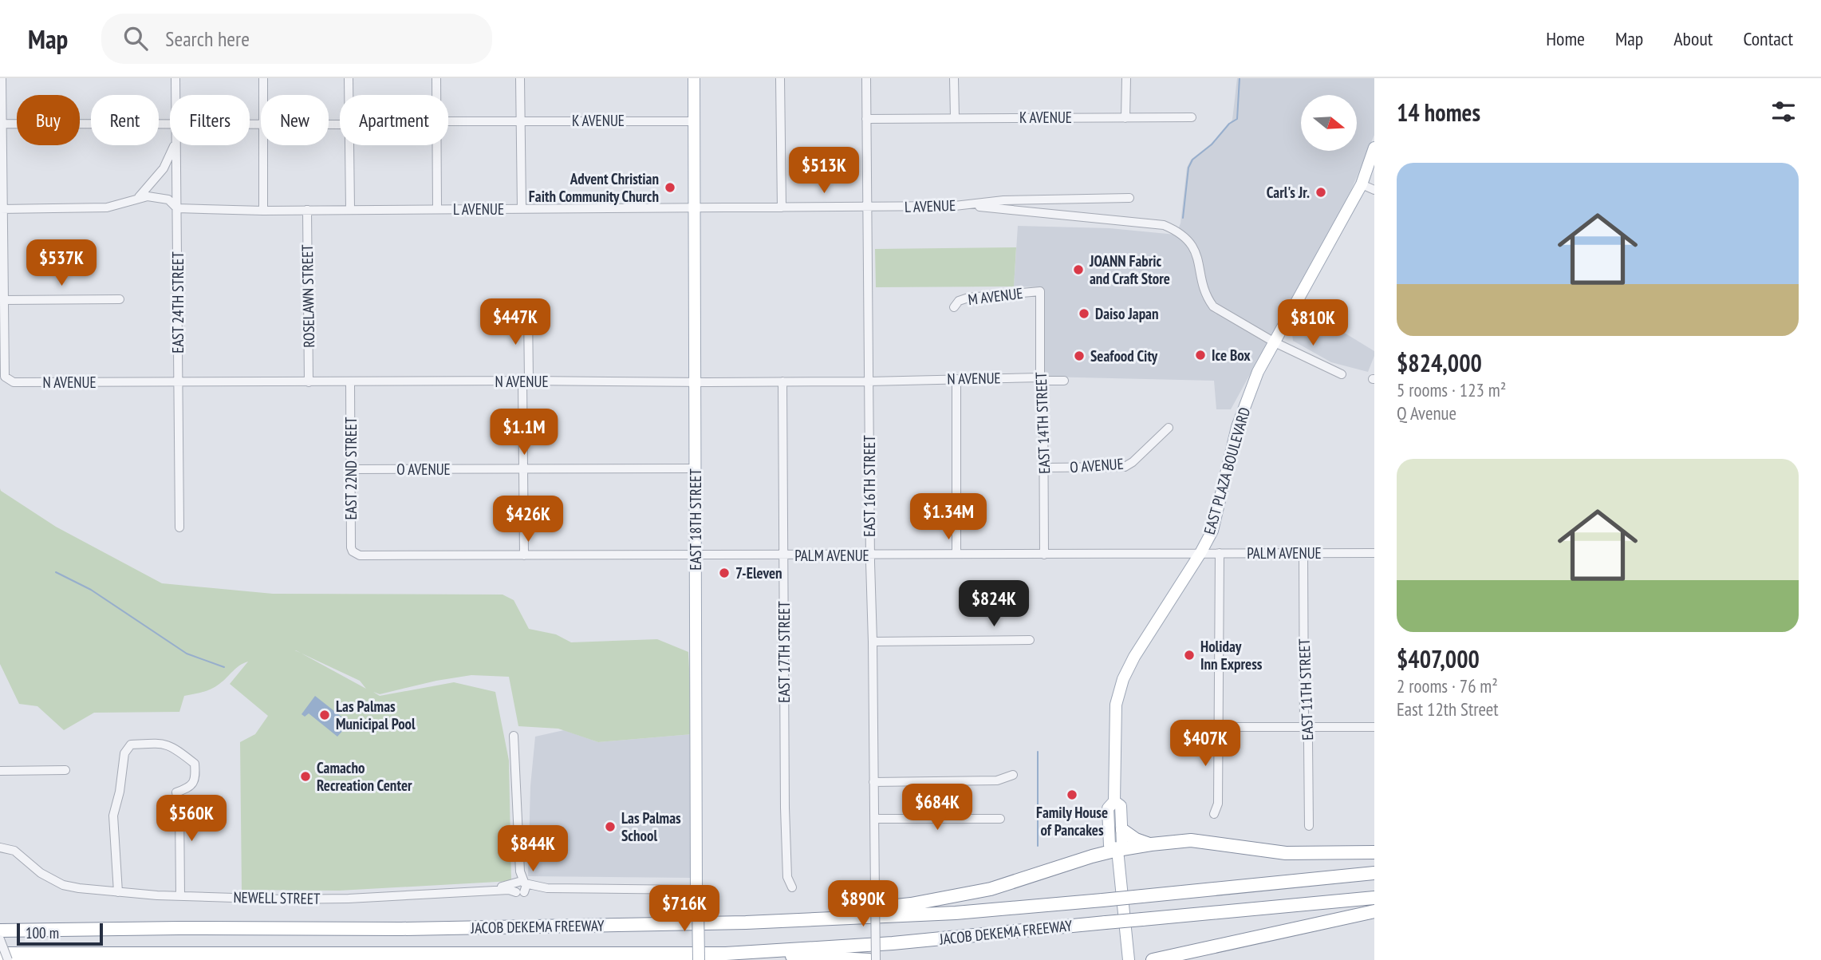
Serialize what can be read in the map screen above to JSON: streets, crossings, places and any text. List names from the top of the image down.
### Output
{
  "streets": {
    "highway": ["JACOB DEKEMA FREEWAY"],
    "main road": ["EAST PLAZA BOULEVARD", "EAST 18TH STREET"],
    "street": [
      "K AVENUE",
      "L AVENUE",
      "ROSELAWN STREET",
      "M AVENUE",
      "EAST 24TH STREET",
      "N AVENUE",
      "EAST 14TH STREET",
      "O AVENUE",
      "EAST 22ND STREET",
      "EAST 16TH STREET",
      "PALM AVENUE",
      "EAST 17TH STREET",
      "EAST 11TH STREET",
      "NEWELL STREET"
    ]
  },
  "crossings": [
    ["K AVENUE", "EAST 16TH STREET"],
    ["K AVENUE", "EAST 18TH STREET"],
    ["L AVENUE", "ROSELAWN STREET"],
    ["L AVENUE", "EAST 24TH STREET"],
    ["L AVENUE", "EAST 16TH STREET"],
    ["L AVENUE", "EAST 18TH STREET"],
    ["ROSELAWN STREET", "N AVENUE"],
    ["M AVENUE", "EAST 14TH STREET"],
    ["EAST 24TH STREET", "N AVENUE"],
    ["N AVENUE", "EAST 14TH STREET"],
    ["N AVENUE", "EAST 22ND STREET"],
    ["N AVENUE", "EAST 16TH STREET"],
    ["N AVENUE", "EAST 18TH STREET"],
    ["N AVENUE", "EAST 17TH STREET"],
    ["EAST 14TH STREET", "O AVENUE"],
    ["EAST 14TH STREET", "PALM AVENUE"],
    ["O AVENUE", "EAST 22ND STREET"],
    ["O AVENUE", "EAST 18TH STREET"],
    ["EAST 22ND STREET", "PALM AVENUE"],
    ["EAST PLAZA BOULEVARD", "PALM AVENUE"],
    ["EAST 16TH STREET", "PALM AVENUE"],
    ["EAST 18TH STREET", "PALM AVENUE"],
    ["EAST 18TH STREET", "NEWELL STREET"],
    ["PALM AVENUE", "EAST 17TH STREET"],
    ["PALM AVENUE", "EAST 11TH STREET"]
  ],
  "places": [
    "Advent Christian Faith Community Church",
    "Carl's Jr.",
    "JOANN Fabric and Craft Store",
    "Daiso Japan",
    "Ice Box",
    "Seafood City",
    "7-Eleven",
    "Holiday Inn Express",
    "Las Palmas Municipal Pool",
    "Camacho Recreation Center",
    "Family House of Pancakes",
    "Las Palmas School"
  ],
  "scale_bar": "100 m",
  "north": "right",
  "page": {
    "header": "Map",
    "search": "Search here",
    "nav": [
      "Home",
      "Map",
      "About",
      "Contact"
    ],
    "heading": "14 homes",
    "chip": [
      "Buy",
      "Rent",
      "Filters",
      "New",
      "Apartment"
    ],
    "list": [
      {
        "name": "$824,000",
        "note": "5 rooms · 123 m² · Q Avenue"
      },
      {
        "name": "$407,000",
        "note": "2 rooms · 76 m² · East 12th Street"
      }
    ],
    "price": [
      "$513K",
      "$537K",
      "$447K",
      "$810K",
      "$1.1M",
      "$1.34M",
      "$426K",
      "$824K",
      "$407K",
      "$684K",
      "$560K",
      "$844K",
      "$890K",
      "$716K"
    ],
    "scale": "100 m"
  }
}
